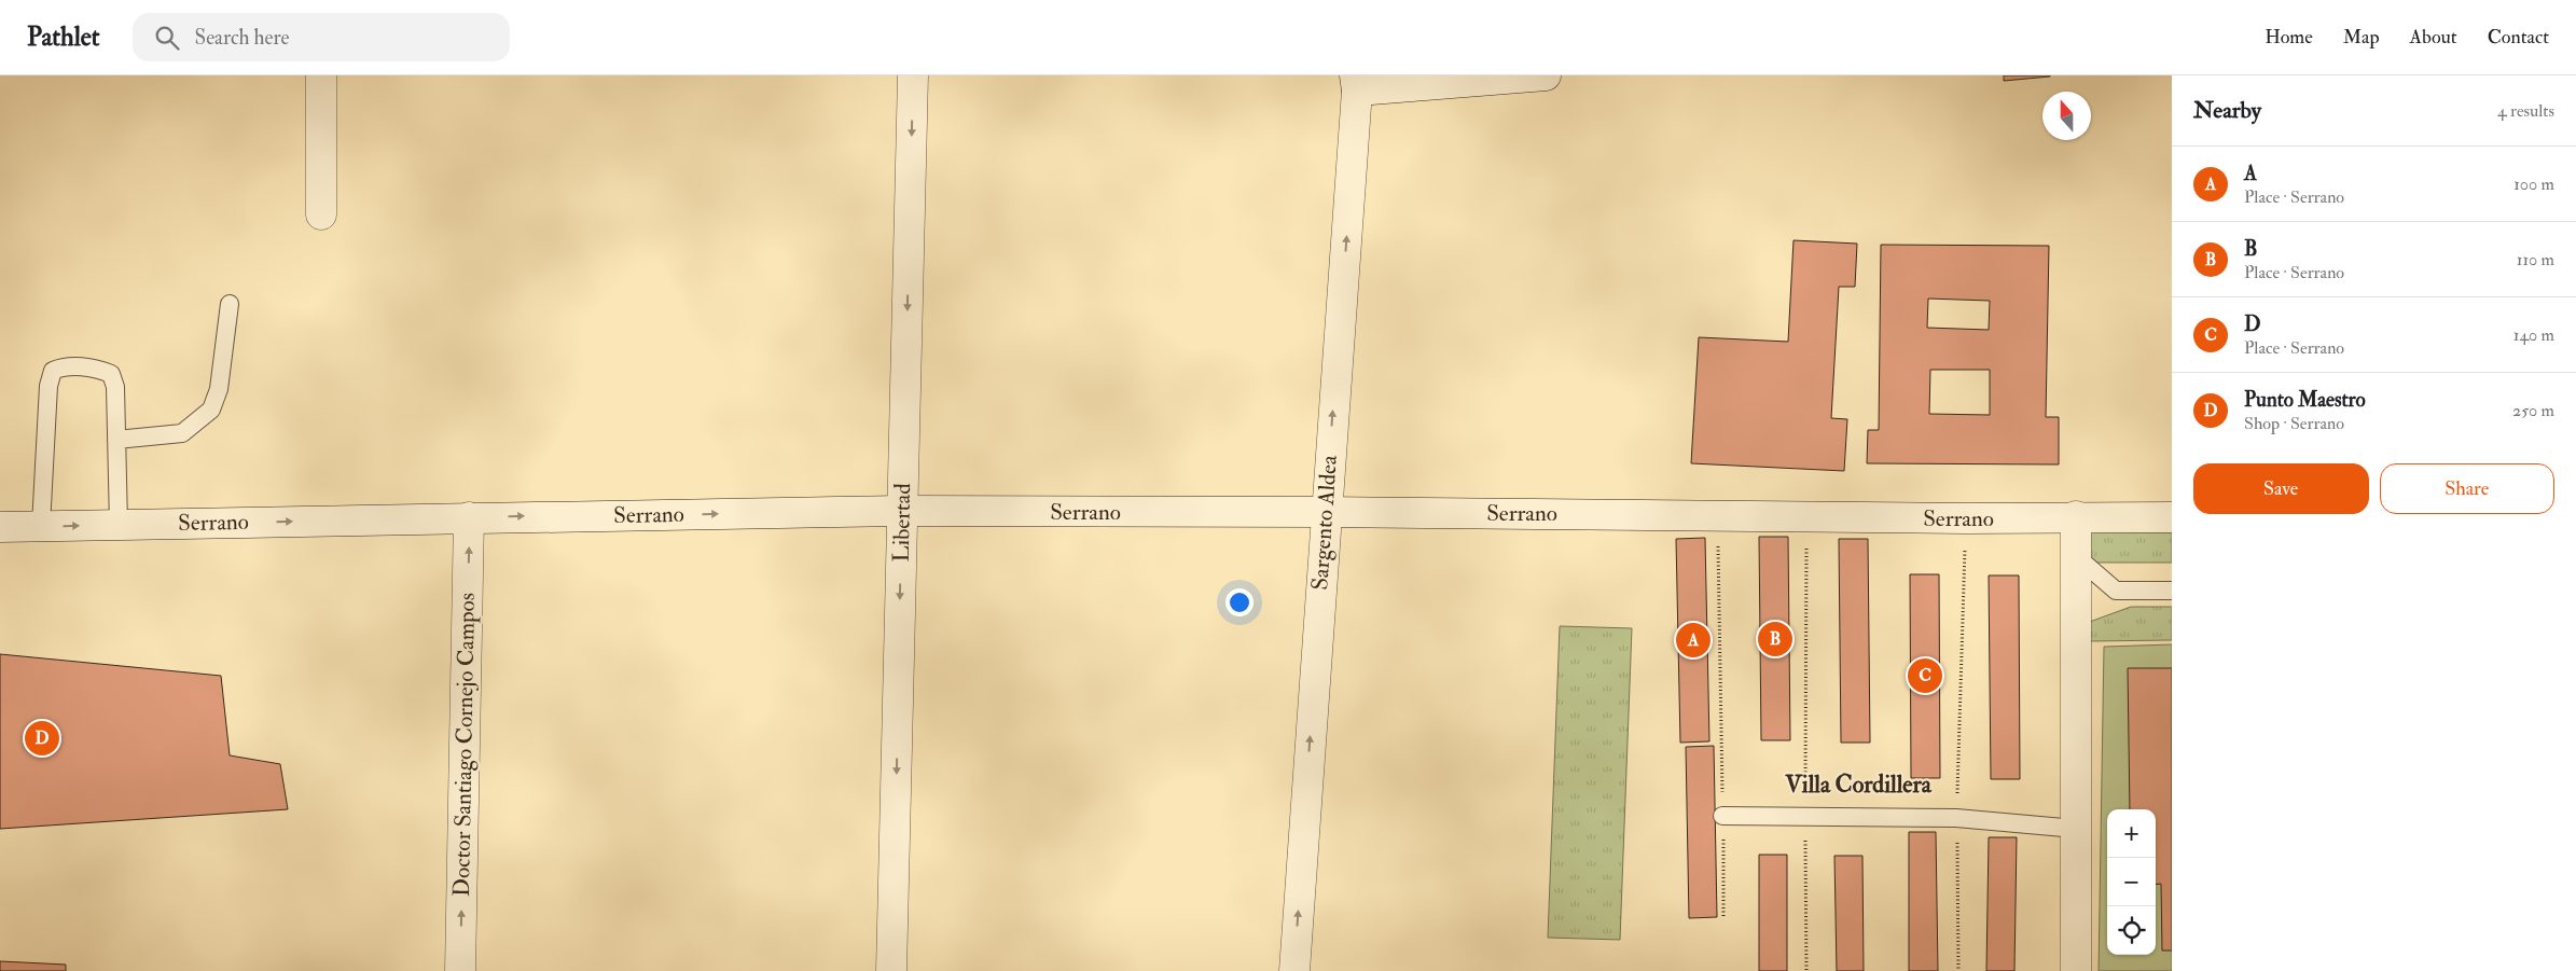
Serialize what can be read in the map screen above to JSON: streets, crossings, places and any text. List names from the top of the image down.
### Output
{
  "streets": {
    "street": [
      "Serrano",
      "Libertad",
      "Sargento Aldea",
      "Doctor Santiago Cornejo Campos"
    ]
  },
  "crossings": [
    ["Serrano", "Libertad"],
    ["Serrano", "Sargento Aldea"],
    ["Serrano", "Doctor Santiago Cornejo Campos"]
  ],
  "one_way": [
    "Serrano",
    "Libertad",
    "Sargento Aldea",
    "Doctor Santiago Cornejo Campos"
  ],
  "districts": ["Villa Cordillera"],
  "north": "top",
  "page": {
    "header": "Pathlet",
    "search": "Search here",
    "nav": [
      "Home",
      "Map",
      "About",
      "Contact"
    ],
    "heading": ["Nearby", "4 results"],
    "list": [
      {
        "mark": "A",
        "name": "A",
        "note": "Place · Serrano",
        "value": "100 m"
      },
      {
        "mark": "B",
        "name": "B",
        "note": "Place · Serrano",
        "value": "110 m"
      },
      {
        "mark": "C",
        "name": "D",
        "note": "Place · Serrano",
        "value": "140 m"
      },
      {
        "mark": "D",
        "name": "Punto Maestro",
        "note": "Shop · Serrano",
        "value": "250 m"
      }
    ],
    "buttons": ["Save", "Share"],
    "pins": [
      "B",
      "A",
      "C",
      "D"
    ],
    "map_buttons": ["+", "−"]
  }
}
